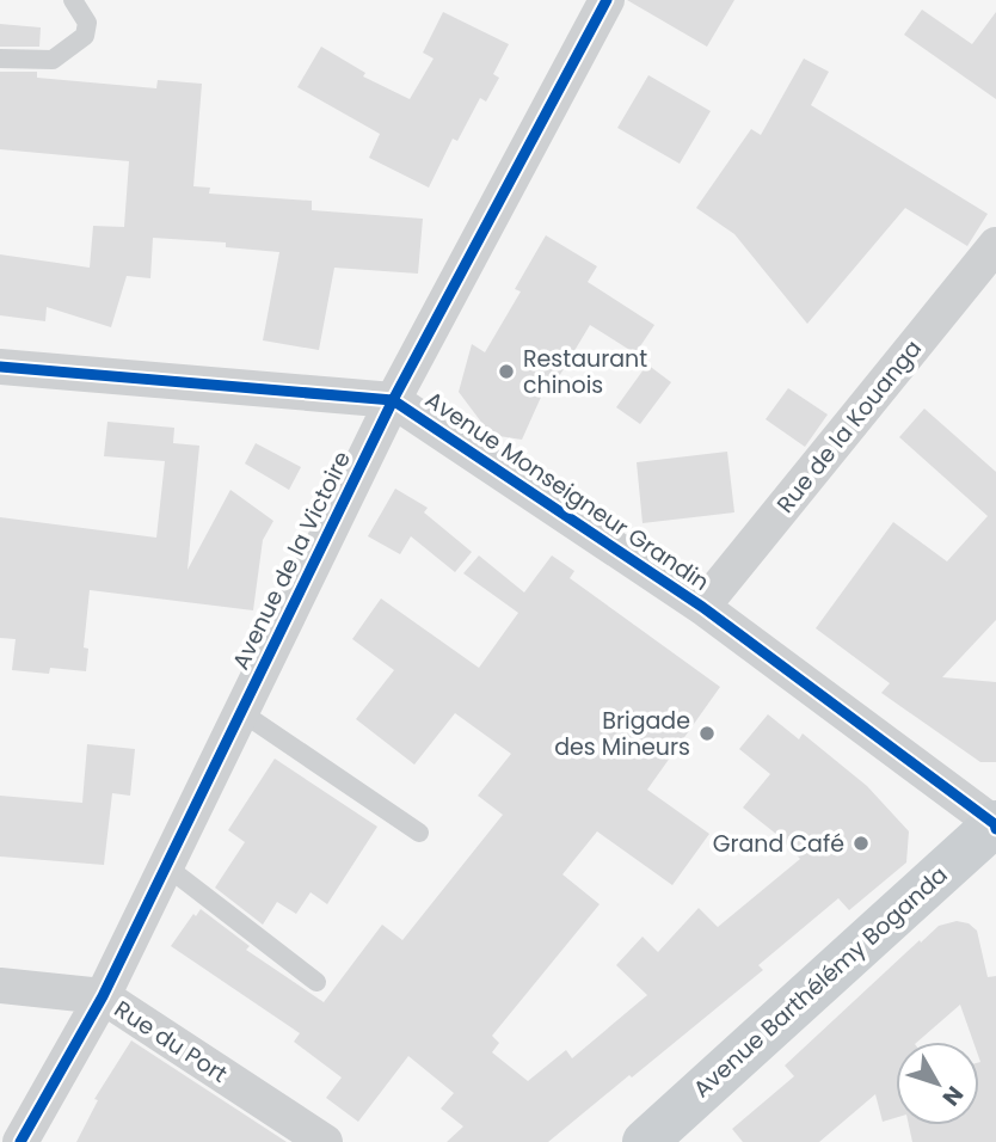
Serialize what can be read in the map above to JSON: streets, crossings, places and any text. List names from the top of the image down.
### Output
{
  "streets": {
    "main road": ["Avenue Barthélémy Boganda"],
    "street": [
      "Rue de la Kouanga",
      "Avenue Monseigneur Grandin",
      "Avenue de la Victoire",
      "Rue du Port"
    ]
  },
  "crossings": [
    ["Rue de la Kouanga", "Avenue Monseigneur Grandin"],
    ["Avenue Monseigneur Grandin", "Avenue de la Victoire"],
    ["Avenue Monseigneur Grandin", "Avenue Barthélémy Boganda"],
    ["Avenue de la Victoire", "Rue du Port"]
  ],
  "places": ["Restaurant chinois", "Brigade des Mineurs", "Grand Café"],
  "north": "bottom right"
}
